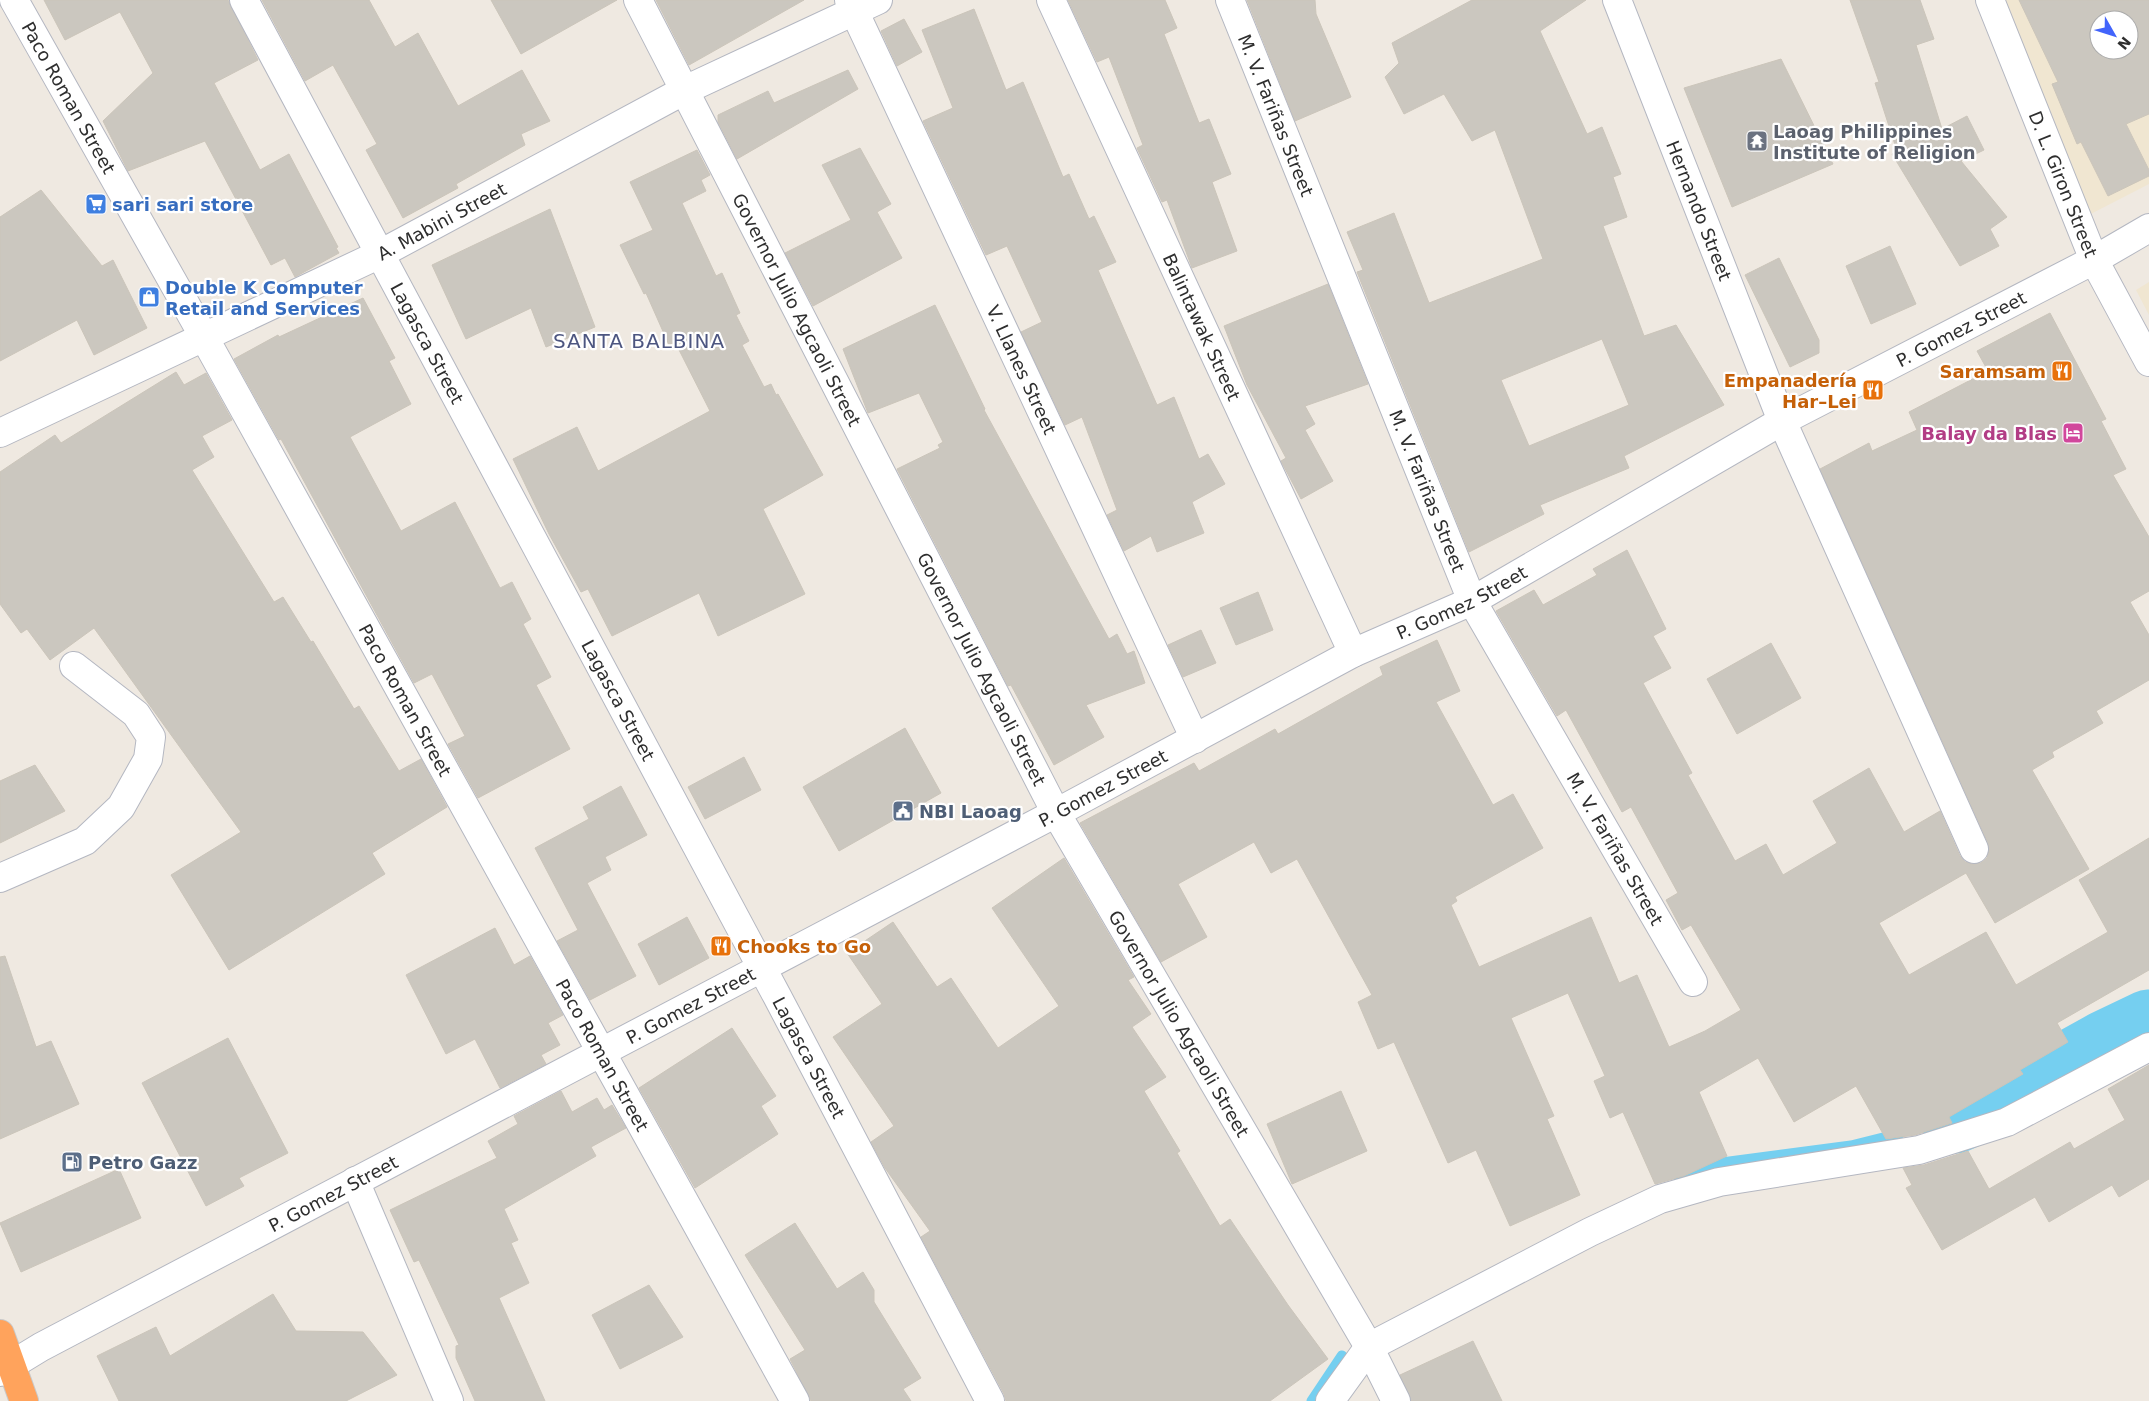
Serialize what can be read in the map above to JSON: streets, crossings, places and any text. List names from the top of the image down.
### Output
{
  "streets": {
    "street": [
      "Paco Roman Street",
      "M. V. Fariñas Street",
      "D. L. Giron Street",
      "Hernando Street",
      "A. Mabini Street",
      "Governor Julio Agcaoli Street",
      "Balintawak Street",
      "P. Gomez Street",
      "Lagasca Street",
      "V. Llanes Street"
    ]
  },
  "crossings": [
    ["Paco Roman Street", "A. Mabini Street"],
    ["Paco Roman Street", "P. Gomez Street"],
    ["M. V. Fariñas Street", "P. Gomez Street"],
    ["D. L. Giron Street", "P. Gomez Street"],
    ["Hernando Street", "P. Gomez Street"],
    ["A. Mabini Street", "Governor Julio Agcaoli Street"],
    ["A. Mabini Street", "Lagasca Street"],
    ["A. Mabini Street", "V. Llanes Street"],
    ["Governor Julio Agcaoli Street", "P. Gomez Street"],
    ["Balintawak Street", "P. Gomez Street"],
    ["P. Gomez Street", "Lagasca Street"],
    ["P. Gomez Street", "V. Llanes Street"]
  ],
  "districts": ["SANTA BALBINA"],
  "places": {
    "temple": ["Laoag Philippines Institute of Religion"],
    "supermarket": ["sari sari store"],
    "shop": ["Double K Computer Retail and Services"],
    "restaurant": ["Saramsam", "Empanadería Har–Lei", "Chooks to Go"],
    "hotel": ["Balay da Blas"],
    "public building": ["NBI Laoag"],
    "fuel station": ["Petro Gazz"]
  },
  "north": "bottom right"
}
